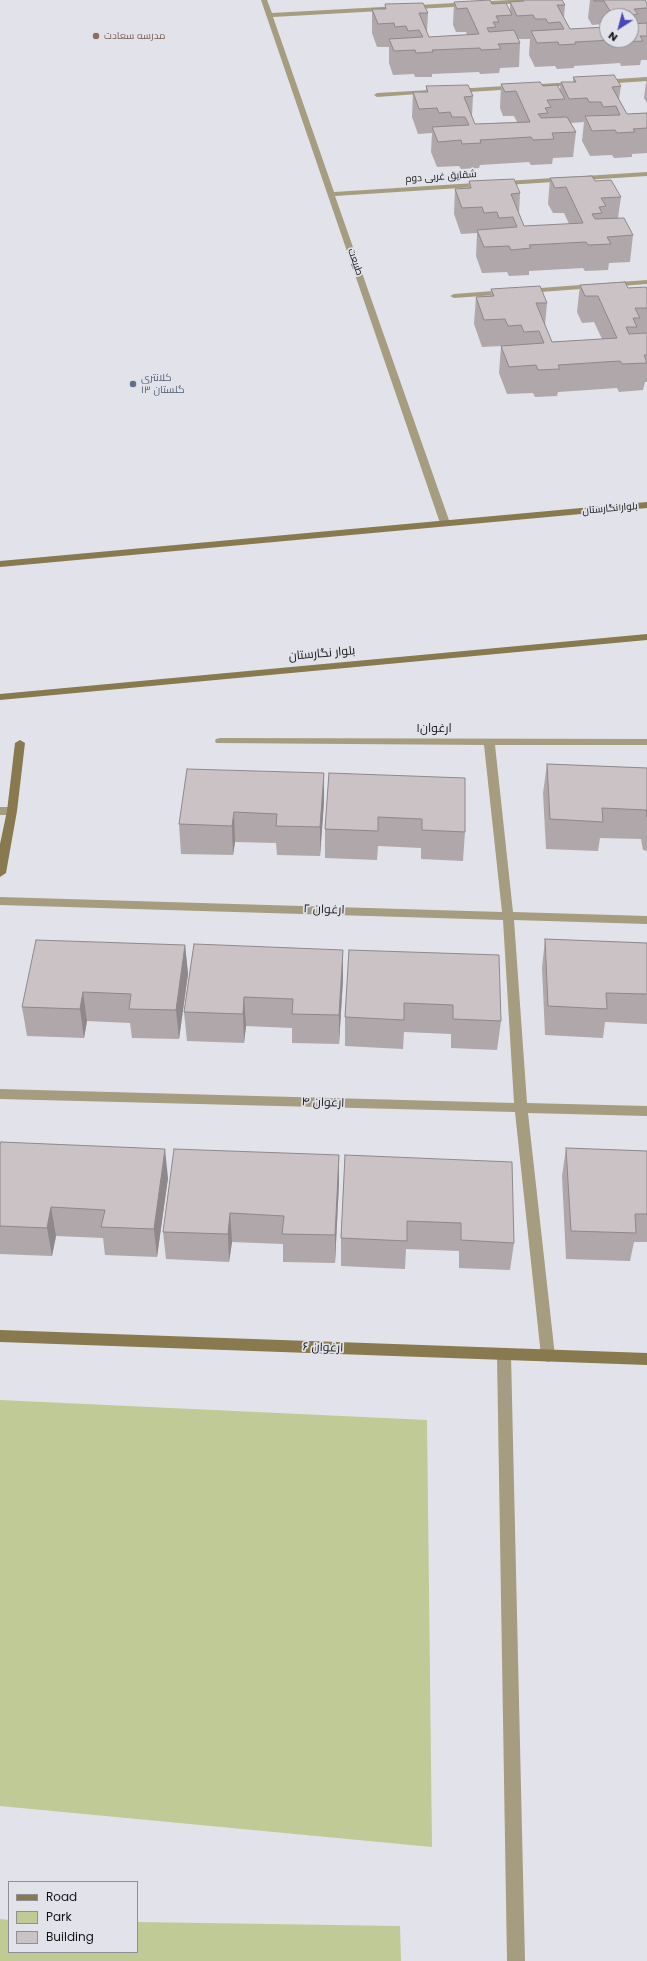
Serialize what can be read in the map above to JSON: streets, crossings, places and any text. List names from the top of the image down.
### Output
{
  "streets": {
    "main road": ["بلوار نگارستان", "ارغوان ۶"],
    "street": [
      "شقایق غربی دوم",
      "طبیعت",
      "ارغوان۱",
      "ارغوان ۲",
      "ارغوان ۴"
    ]
  },
  "crossings": [
    ["شقایق غربی دوم", "طبیعت"],
    ["طبیعت", "بلوار نگارستان"]
  ],
  "places": ["مدرسه سعادت", "کلانتری ۱۳ گلستان"],
  "legend": ["Road", "Park", "Building"],
  "north": "bottom left"
}
